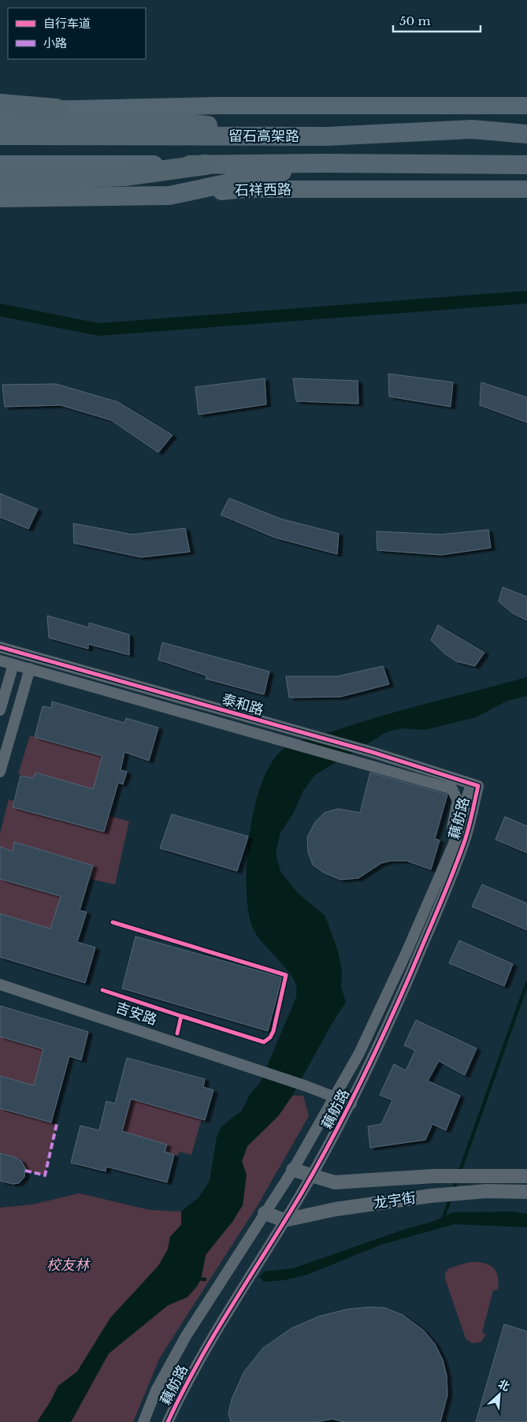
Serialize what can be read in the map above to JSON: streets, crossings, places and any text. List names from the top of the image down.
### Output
{
  "streets": {
    "highway": ["留石高架路", "石祥西路"],
    "street": [
      "泰和路",
      "藕舫路",
      "吉安路",
      "龙宇街"
    ]
  },
  "crossings": [
    ["泰和路", "藕舫路"],
    ["藕舫路", "吉安路"],
    ["藕舫路", "龙宇街"]
  ],
  "parks": ["校友林"],
  "legend": ["自行车道", "小路"],
  "scale_bar": "50 m",
  "north": "top right"
}
